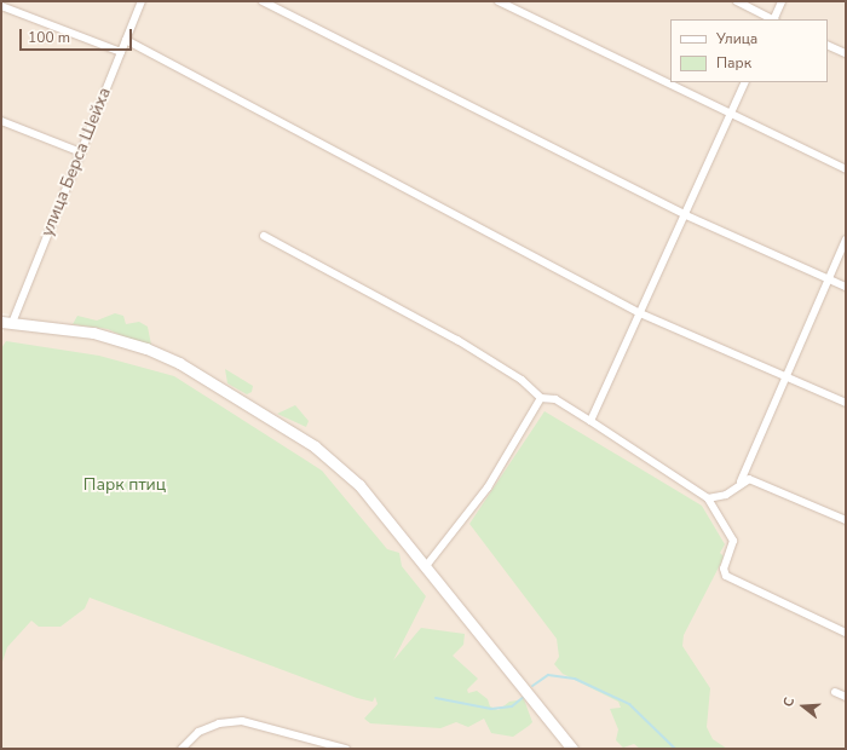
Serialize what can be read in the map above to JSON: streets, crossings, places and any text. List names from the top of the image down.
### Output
{
  "streets": {
    "street": ["улица Берса Шейха"]
  },
  "parks": ["Парк птиц"],
  "legend": ["Улица", "Парк"],
  "scale_bar": "100 m",
  "north": "left"
}
